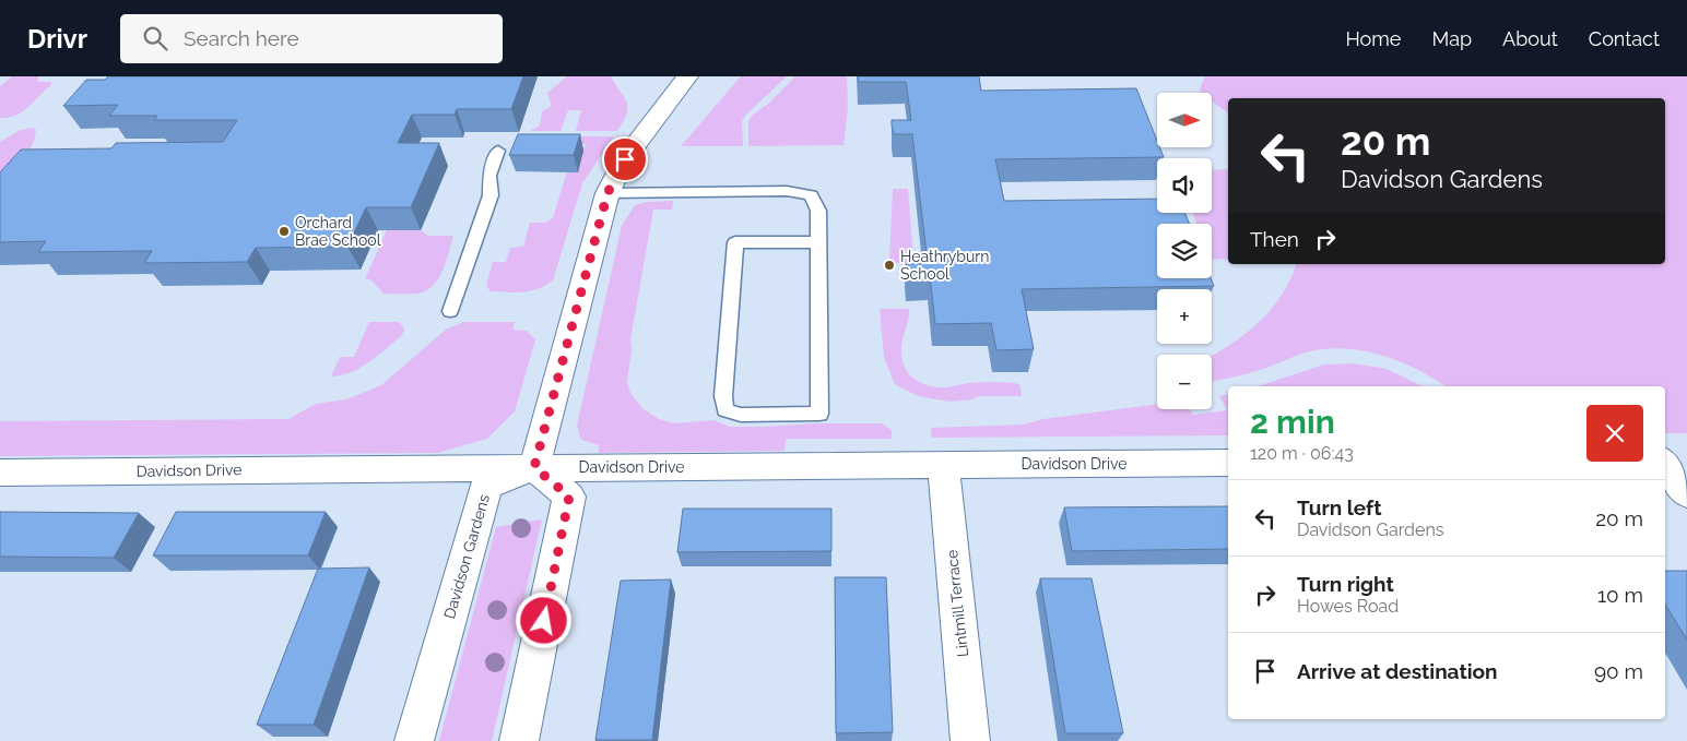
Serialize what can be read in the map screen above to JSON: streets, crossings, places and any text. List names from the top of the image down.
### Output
{
  "streets": {
    "street": ["Davidson Drive", "Davidson Gardens", "Lintmill Terrace"]
  },
  "crossings": [
    ["Davidson Drive", "Davidson Gardens"],
    ["Davidson Drive", "Lintmill Terrace"]
  ],
  "places": ["Orchard Brae School", "Heathryburn School"],
  "north": "right",
  "page": {
    "header": "Drivr",
    "search": "Search here",
    "nav": [
      "Home",
      "Map",
      "About",
      "Contact"
    ],
    "map_buttons": ["+", "−"],
    "turn": ["20 m", "Davidson Gardens"],
    "then": "Then",
    "heading": ["2 min", "120 m · 06:43"],
    "list": [
      {
        "name": "Turn left",
        "note": "Davidson Gardens",
        "value": "20 m"
      },
      {
        "name": "Turn right",
        "note": "Howes Road",
        "value": "10 m"
      },
      {
        "name": "Arrive at destination",
        "value": "90 m"
      }
    ]
  }
}
